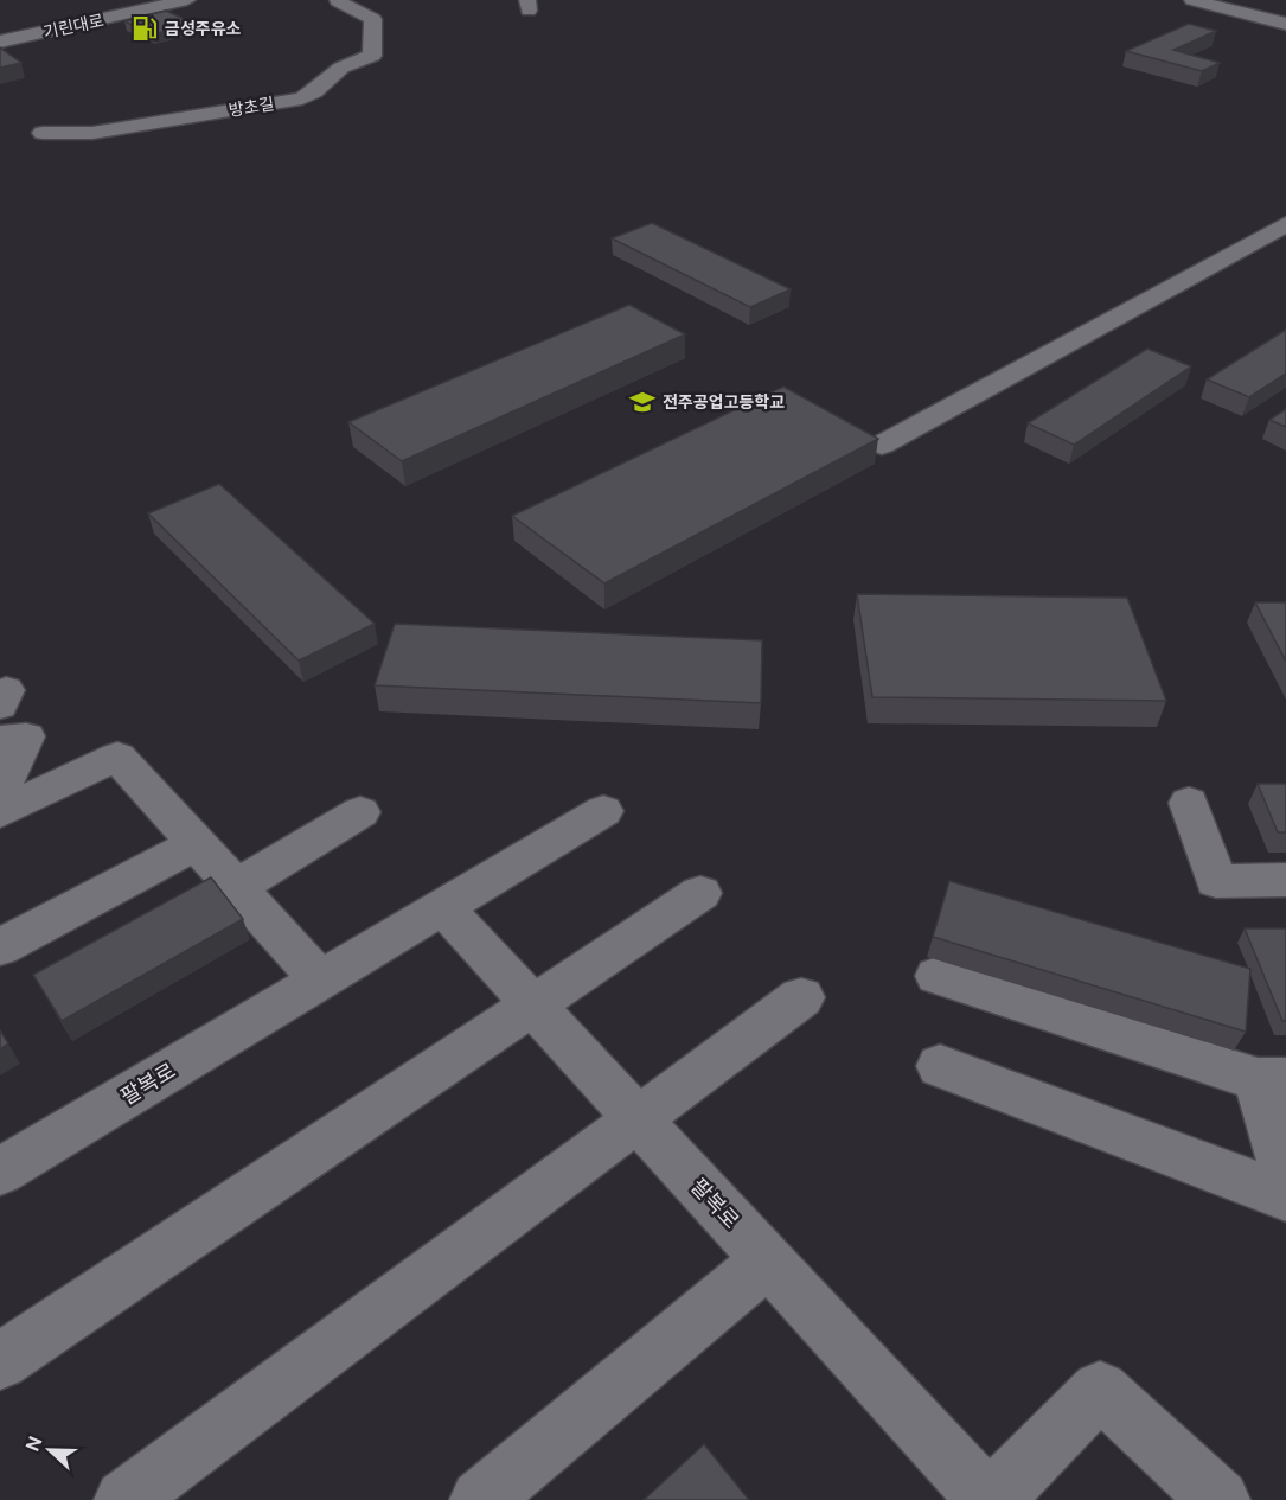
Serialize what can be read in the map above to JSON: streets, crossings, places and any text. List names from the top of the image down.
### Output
{
  "streets": {
    "street": ["기린대로", "방초길", "팔복로"]
  },
  "places": {
    "fuel station": ["금성주유소"],
    "school or university": ["전주공업고등학교"]
  },
  "north": "left"
}
